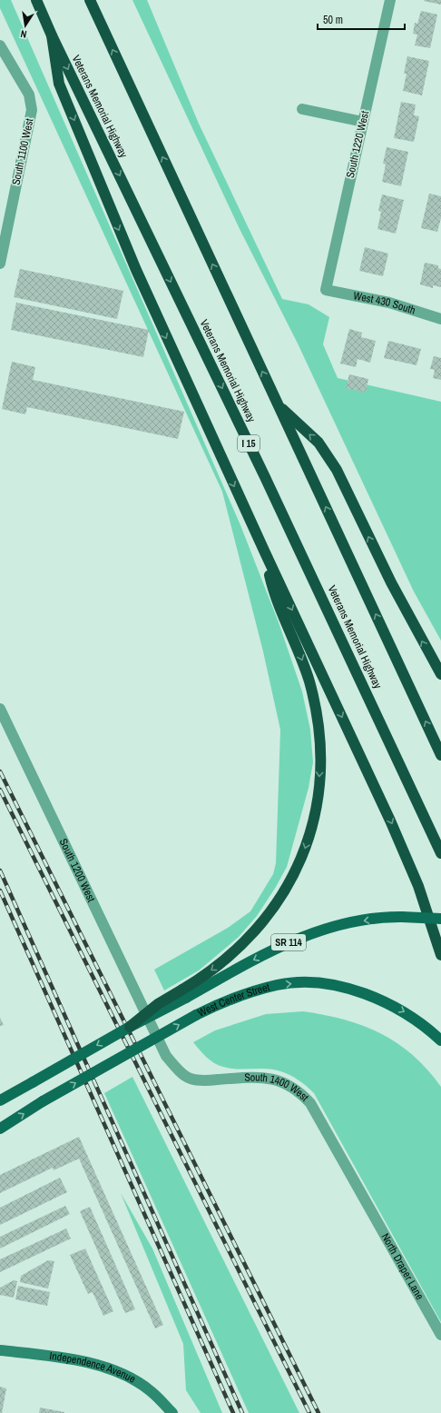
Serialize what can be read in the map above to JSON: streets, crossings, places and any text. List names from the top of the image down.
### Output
{
  "streets": {
    "highway": ["Veterans Memorial Highway", "I 15"],
    "main road": ["SR 114", "West Center Street"],
    "street": [
      "South 1220 West",
      "South 1100 West",
      "West 430 South",
      "South 1200 West",
      "South 1400 West",
      "North Draper Lane",
      "Independence Avenue"
    ]
  },
  "crossings": [
    ["South 1220 West", "West 430 South"],
    ["South 1200 West", "South 1400 West"],
    ["South 1400 West", "North Draper Lane"]
  ],
  "scale_bar": "50 m",
  "north": "bottom"
}
